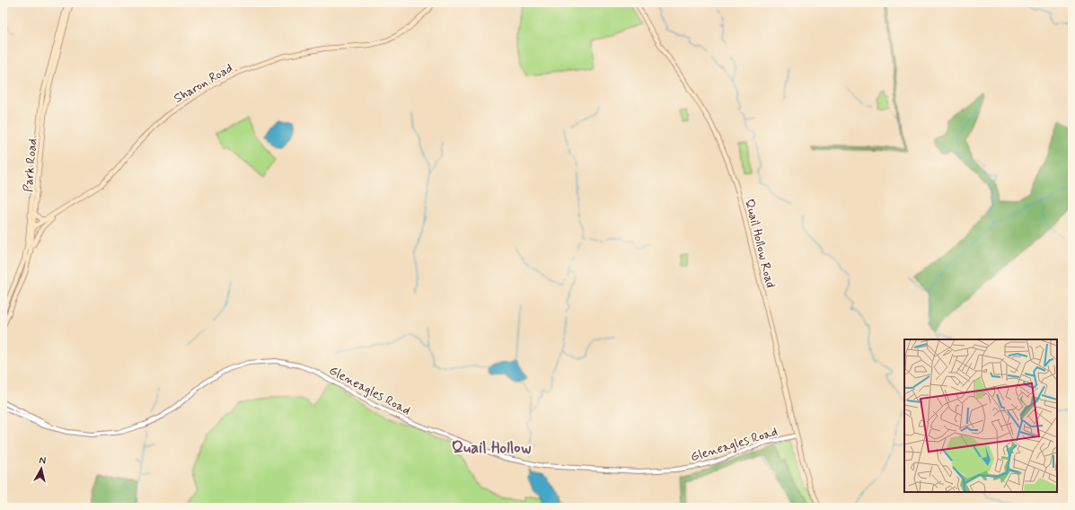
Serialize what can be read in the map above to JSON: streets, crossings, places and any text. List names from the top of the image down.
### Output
{
  "streets": {
    "main road": ["Sharon Road", "Park Road", "Quail Hollow Road"],
    "street": ["Gleneagles Road"]
  },
  "crossings": [
    ["Sharon Road", "Park Road"],
    ["Quail Hollow Road", "Gleneagles Road"]
  ],
  "districts": ["Quail Hollow"],
  "north": "top"
}
